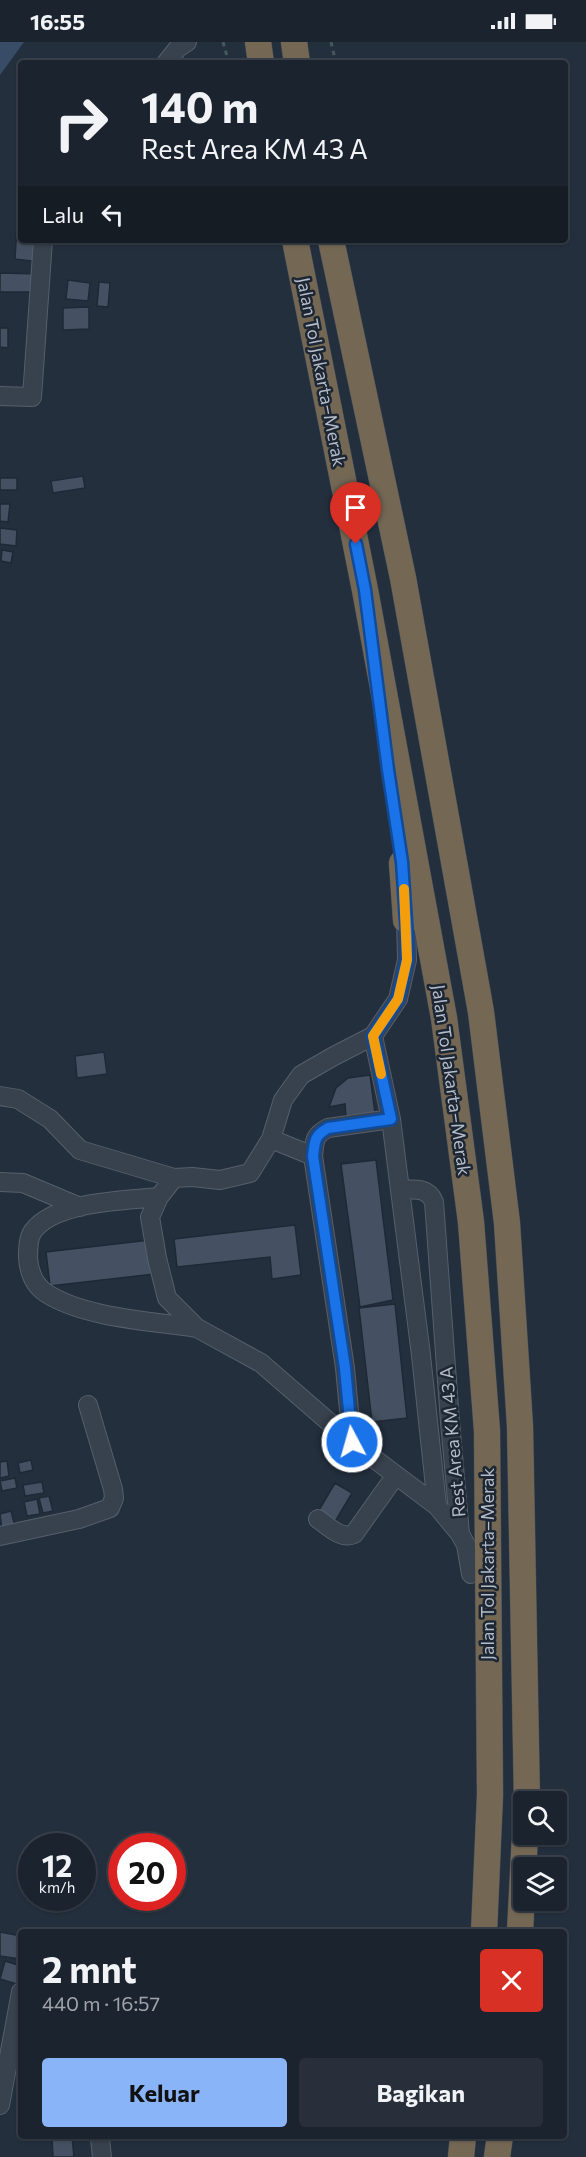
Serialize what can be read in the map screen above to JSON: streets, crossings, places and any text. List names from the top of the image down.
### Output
{
  "streets": {
    "highway": ["Jalan Tol Jakarta–Merak"],
    "street": ["Rest Area KM 43 A"]
  },
  "page": {
    "status": "16:55",
    "turn": ["140 m", "Rest Area KM 43 A"],
    "then": "Lalu",
    "speed": "12 km/h",
    "limit": "20",
    "heading": ["2 mnt", "440 m · 16:57"],
    "buttons": ["Keluar", "Bagikan"]
  }
}
